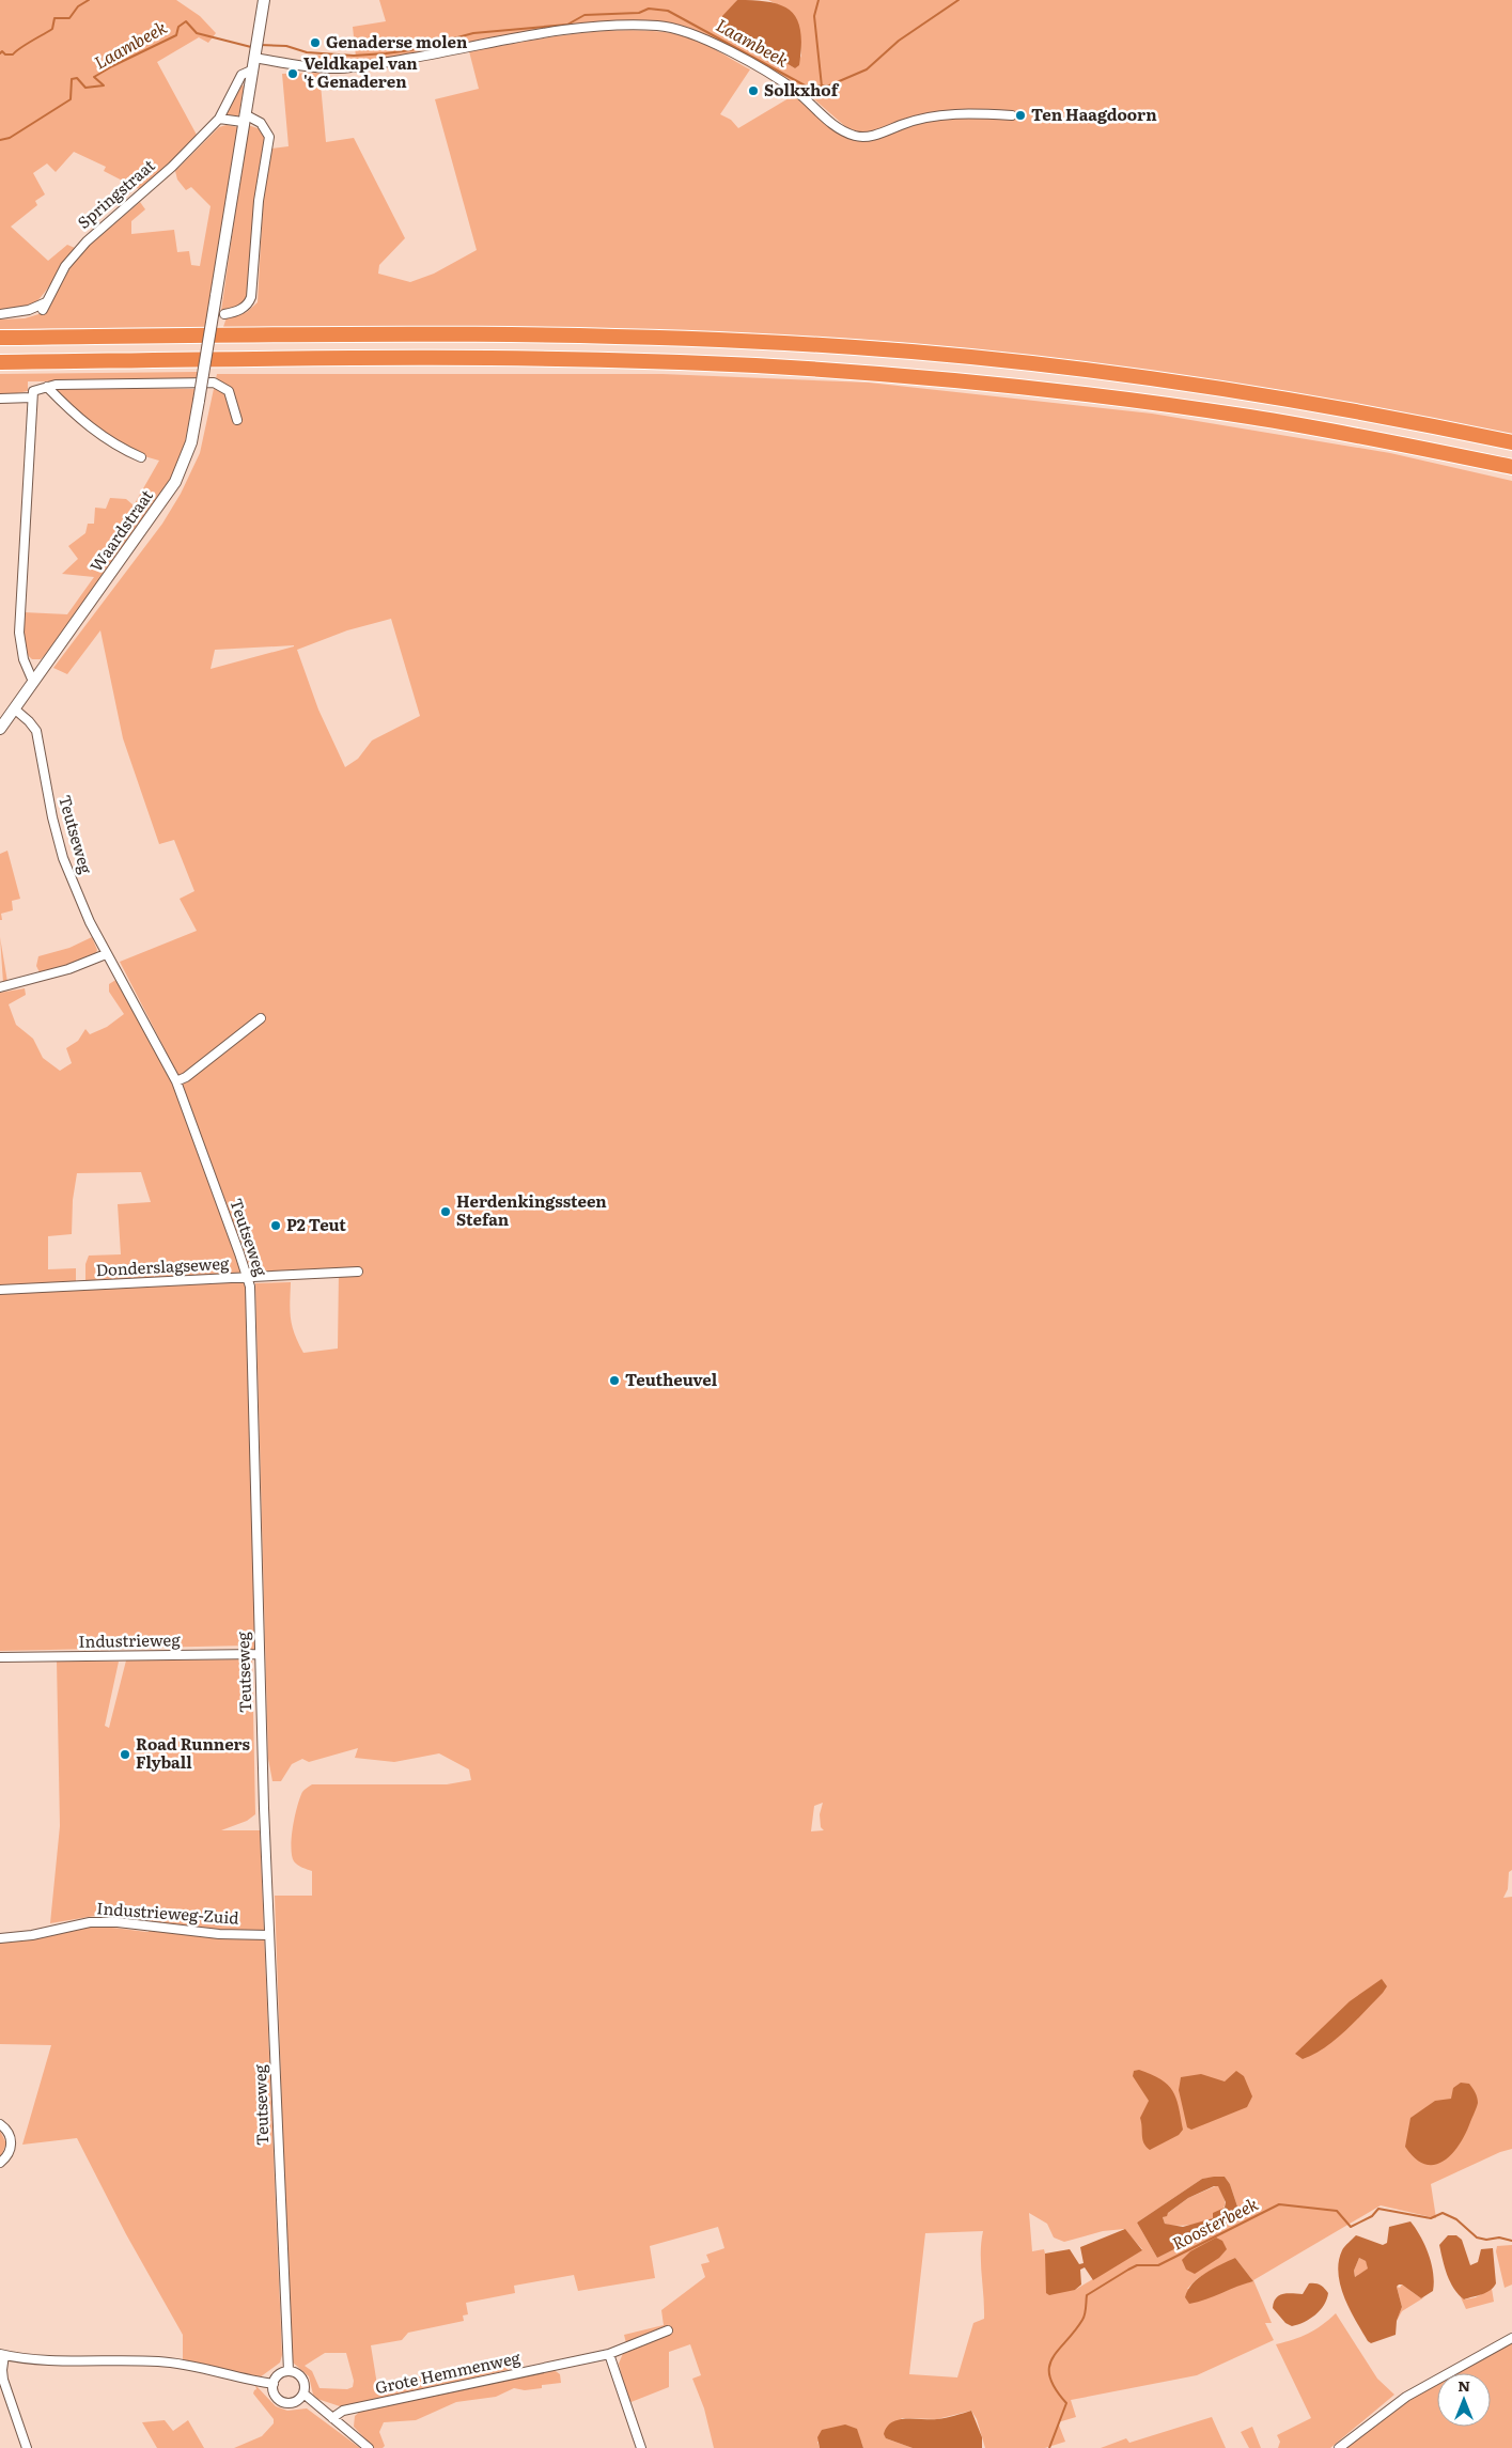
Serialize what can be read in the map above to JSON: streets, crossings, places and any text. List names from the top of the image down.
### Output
{
  "streets": {
    "street": [
      "Springstraat",
      "Waardstraat",
      "Teutseweg",
      "Donderslagseweg",
      "Industrieweg",
      "Industrieweg-Zuid",
      "Grote Hemmenweg"
    ]
  },
  "crossings": [
    ["Springstraat", "Waardstraat"],
    ["Waardstraat", "Teutseweg"],
    ["Teutseweg", "Donderslagseweg"],
    ["Teutseweg", "Industrieweg"],
    ["Teutseweg", "Industrieweg-Zuid"]
  ],
  "water": ["Laambeek", "Roosterbeek"],
  "places": [
    "Genaderse molen",
    "Veldkapel van 't Genaderen",
    "Solkxhof",
    "Ten Haagdoorn",
    "Herdenkingssteen Stefan",
    "P2 Teut",
    "Teutheuvel",
    "Road Runners Flyball"
  ],
  "north": "top"
}
